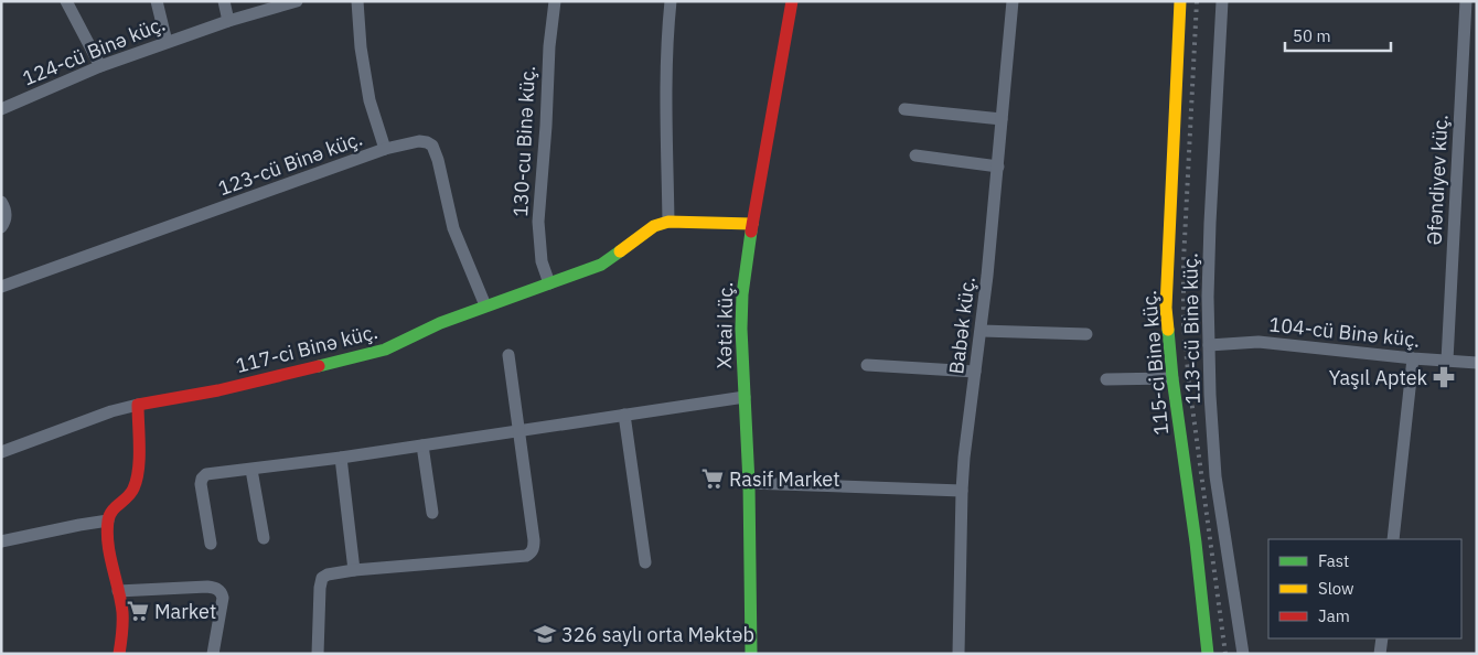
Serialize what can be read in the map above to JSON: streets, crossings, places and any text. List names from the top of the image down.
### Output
{
  "streets": {
    "street": [
      "124-cü Binə küç.",
      "130-cu Binə küç.",
      "123-cü Binə küç.",
      "Əfəndiyev küç.",
      "Xətai küç.",
      "Babək küç.",
      "113-cü Binə küç.",
      "104-cü Binə küç.",
      "117-ci Binə küç.",
      "115-ci Binə küç."
    ]
  },
  "crossings": [
    ["130-cu Binə küç.", "117-ci Binə küç."],
    ["123-cü Binə küç.", "117-ci Binə küç."],
    ["Əfəndiyev küç.", "104-cü Binə küç."],
    ["Xətai küç.", "117-ci Binə küç."],
    ["113-cü Binə küç.", "104-cü Binə küç."]
  ],
  "places": {
    "pharmacy": ["Yaşıl Aptek"],
    "supermarket": ["Rasif Market", "Market"],
    "school or university": ["326 saylı orta Məktəb"]
  },
  "legend": ["Fast", "Slow", "Jam"],
  "scale_bar": "50 m"
}
